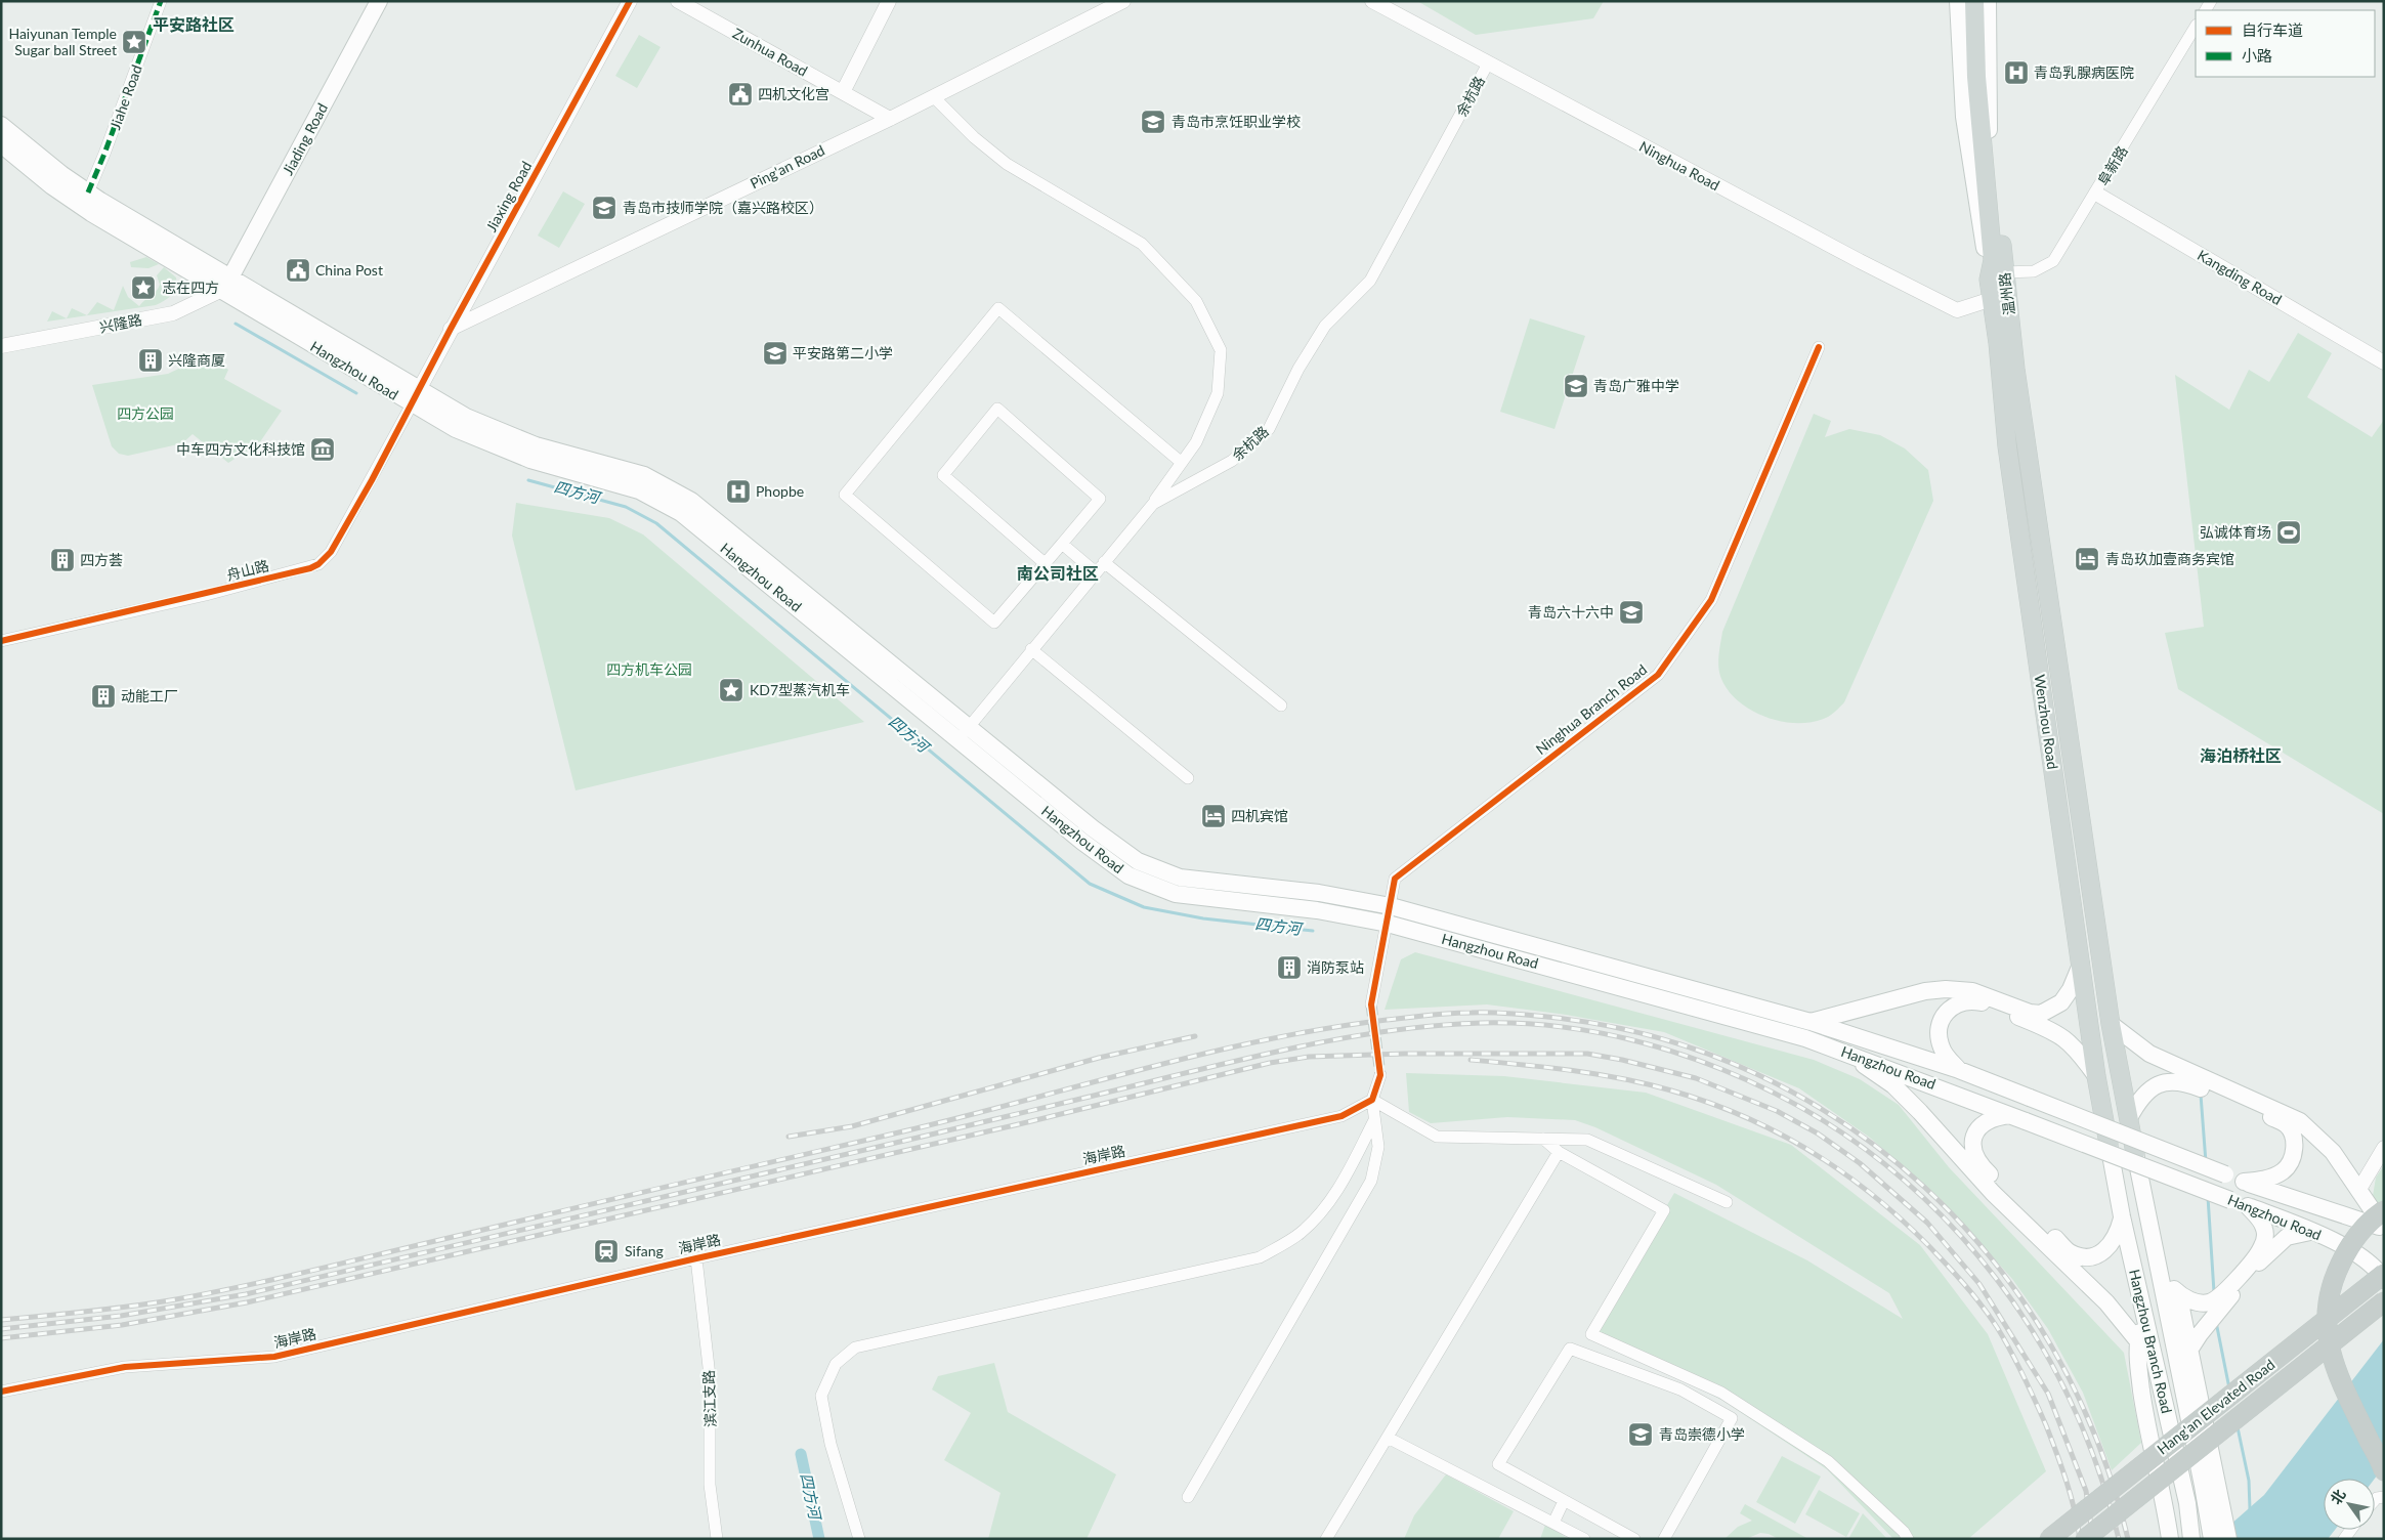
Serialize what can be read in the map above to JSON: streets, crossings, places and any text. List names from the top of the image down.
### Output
{
  "streets": {
    "highway": ["Hang'an Elevated Road"],
    "main road": [
      "Jiading Road",
      "温州路",
      "Hangzhou Road",
      "Wenzhou Road",
      "Hangzhou Branch Road"
    ],
    "street": [
      "Zunhua Road",
      "余杭路",
      "Jiahe Road",
      "Ninghua Road",
      "阜新路",
      "Ping'an Road",
      "Jiaxing Road",
      "Kangding Road",
      "兴隆路",
      "舟山路",
      "Ninghua Branch Road",
      "海岸路",
      "滨江支路"
    ]
  },
  "crossings": [
    ["Zunhua Road", "Ping'an Road"],
    ["余杭路", "Ninghua Road"],
    ["余杭路", "Hangzhou Road"],
    ["Jiahe Road", "Hangzhou Road"],
    ["Jiading Road", "兴隆路"],
    ["Jiading Road", "Hangzhou Road"],
    ["Ninghua Road", "温州路"],
    ["Ninghua Road", "Wenzhou Road"],
    ["阜新路", "Kangding Road"],
    ["阜新路", "温州路"],
    ["阜新路", "Wenzhou Road"],
    ["Ping'an Road", "Jiaxing Road"],
    ["Jiaxing Road", "Hangzhou Road"],
    ["Jiaxing Road", "舟山路"],
    ["温州路", "Wenzhou Road"],
    ["兴隆路", "Hangzhou Road"],
    ["Hangzhou Road", "舟山路"],
    ["Hangzhou Road", "Ninghua Branch Road"],
    ["Wenzhou Road", "Hangzhou Branch Road"],
    ["海岸路", "滨江支路"]
  ],
  "districts": ["平安路社区", "南公司社区", "海泊桥社区"],
  "water": ["四方河"],
  "parks": ["四方公园", "四方机车公园"],
  "places": {
    "place": ["Haiyunan Temple Sugar ball Street", "志在四方", "KD7型蒸汽机车"],
    "hospital": ["青岛乳腺病医院", "Phopbe"],
    "public building": ["四机文化宫", "China Post"],
    "school or university": [
      "青岛市烹饪职业学校",
      "青岛市技师学院（嘉兴路校区）",
      "平安路第二小学",
      "青岛广雅中学",
      "青岛六十六中",
      "青岛崇德小学"
    ],
    "building": [
      "兴隆商厦",
      "四方荟",
      "动能工厂",
      "消防泵站"
    ],
    "museum": ["中车四方文化科技馆"],
    "sports": ["弘诚体育场"],
    "hotel": ["青岛玖加壹商务宾馆", "四机宾馆"],
    "station": ["Sifang"]
  },
  "legend": ["自行车道", "小路"],
  "north": "top left"
}
